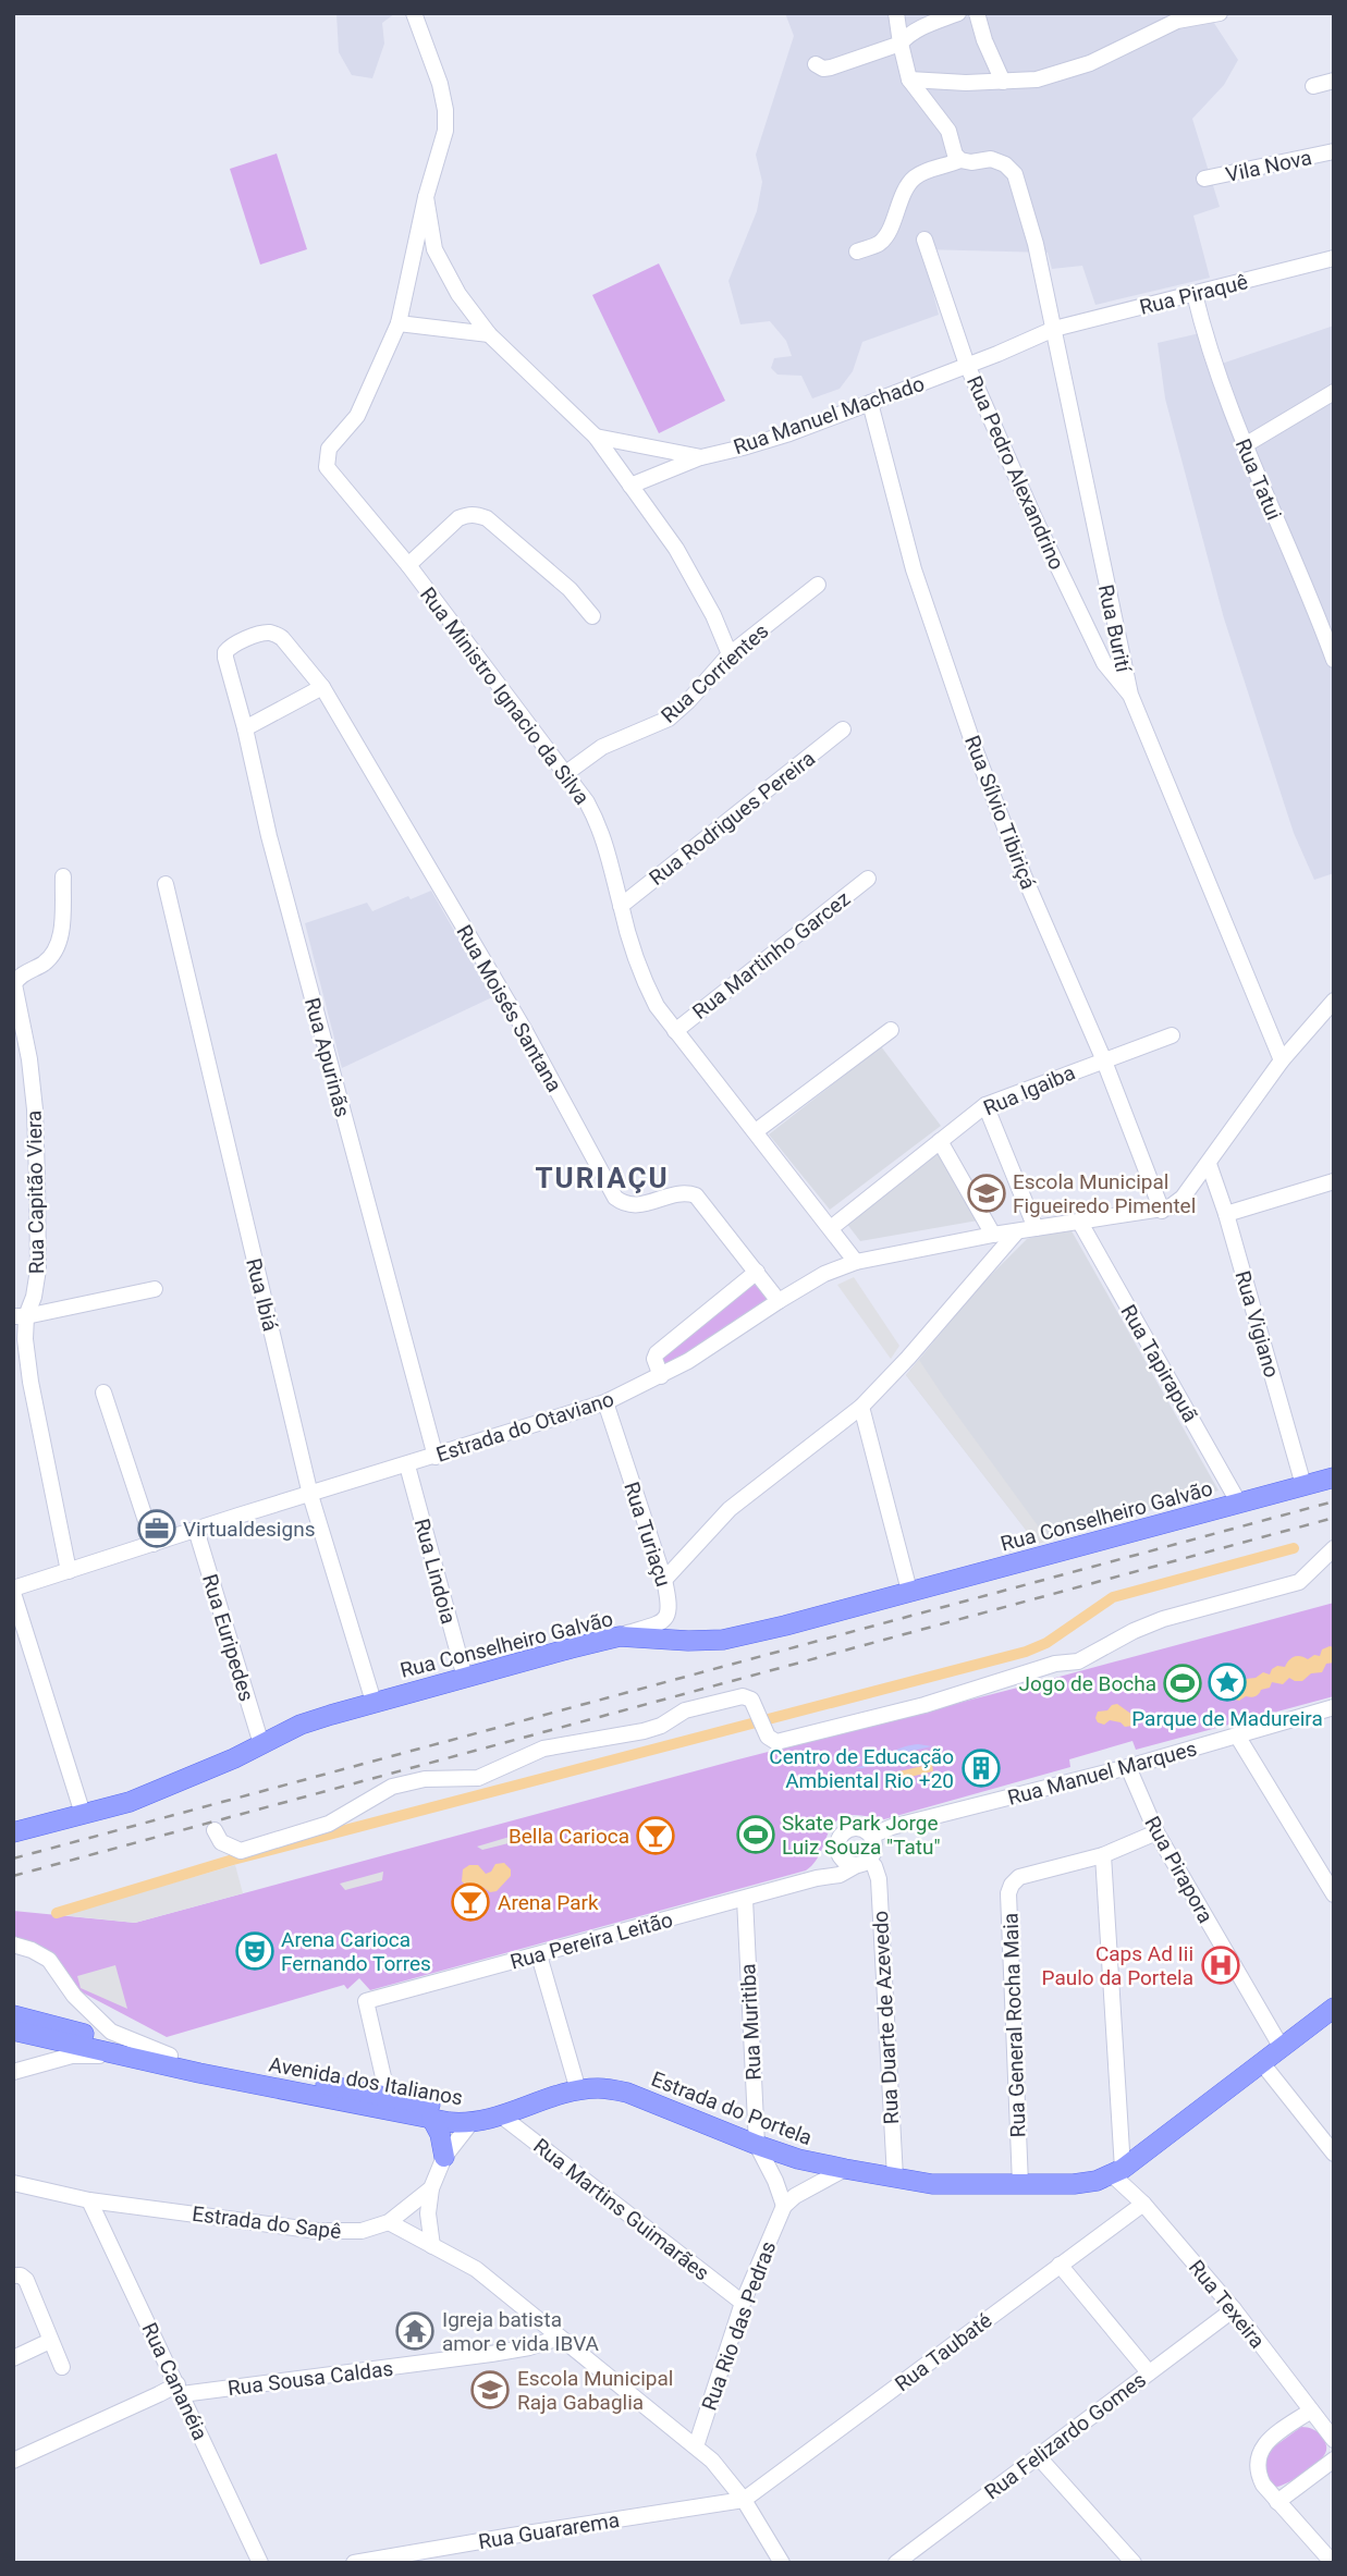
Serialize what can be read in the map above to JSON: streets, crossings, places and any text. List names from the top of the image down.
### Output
{
  "streets": {
    "main road": ["Rua Conselheiro Galvão", "Avenida dos Italianos", "Estrada do Portela"],
    "street": [
      "Vila Nova",
      "Rua Piraquê",
      "Rua Manuel Machado",
      "Rua Pedro Alexandrino",
      "Rua Tatui",
      "Rua Burití",
      "Rua Corrientes",
      "Rua Ministro Ignacio da Silva",
      "Rua Sílvio Tibiriçá",
      "Rua Rodrigues Pereira",
      "Rua Martinho Garcez",
      "Rua Moisés Santana",
      "Rua Apurinãs",
      "Rua Igaiba",
      "Rua Capitão Viera",
      "Rua Ibiá",
      "Rua Vigiano",
      "Rua Tapirapuã",
      "Estrada do Otaviano",
      "Rua Turiaçu",
      "Rua Lindoia",
      "Rua Euripedes",
      "Rua Manuel Marques",
      "Rua Pirapora",
      "Rua Pereira Leitão",
      "Rua Duarte de Azevedo",
      "Rua Muritiba",
      "Rua General Rocha Maia",
      "Rua Martins Guimarães",
      "Estrada do Sapê",
      "Rua Texeira",
      "Rua Rio das Pedras",
      "Rua Taubaté",
      "Rua Sousa Caldas",
      "Rua Cananéia",
      "Rua Felizardo Gomes",
      "Rua Guararema"
    ]
  },
  "crossings": [
    ["Rua Piraquê", "Rua Manuel Machado"],
    ["Rua Piraquê", "Rua Tatui"],
    ["Rua Piraquê", "Rua Burití"],
    ["Rua Manuel Machado", "Rua Pedro Alexandrino"],
    ["Rua Manuel Machado", "Rua Burití"],
    ["Rua Manuel Machado", "Rua Sílvio Tibiriçá"],
    ["Rua Pedro Alexandrino", "Rua Burití"],
    ["Rua Corrientes", "Rua Ministro Ignacio da Silva"],
    ["Rua Ministro Ignacio da Silva", "Rua Rodrigues Pereira"],
    ["Rua Ministro Ignacio da Silva", "Rua Martinho Garcez"],
    ["Rua Ministro Ignacio da Silva", "Rua Igaiba"],
    ["Rua Ministro Ignacio da Silva", "Estrada do Otaviano"],
    ["Rua Sílvio Tibiriçá", "Rua Igaiba"],
    ["Rua Sílvio Tibiriçá", "Estrada do Otaviano"],
    ["Rua Moisés Santana", "Rua Apurinãs"],
    ["Rua Moisés Santana", "Estrada do Otaviano"],
    ["Rua Apurinãs", "Estrada do Otaviano"],
    ["Rua Capitão Viera", "Estrada do Otaviano"],
    ["Rua Ibiá", "Estrada do Otaviano"],
    ["Rua Ibiá", "Rua Conselheiro Galvão"],
    ["Rua Vigiano", "Rua Conselheiro Galvão"],
    ["Rua Tapirapuã", "Estrada do Otaviano"],
    ["Rua Tapirapuã", "Rua Conselheiro Galvão"],
    ["Estrada do Otaviano", "Rua Turiaçu"],
    ["Estrada do Otaviano", "Rua Lindoia"],
    ["Estrada do Otaviano", "Rua Euripedes"],
    ["Rua Conselheiro Galvão", "Rua Turiaçu"],
    ["Rua Conselheiro Galvão", "Rua Lindoia"],
    ["Rua Conselheiro Galvão", "Rua Euripedes"],
    ["Rua Manuel Marques", "Rua Pirapora"],
    ["Rua Manuel Marques", "Rua Pereira Leitão"],
    ["Rua Manuel Marques", "Rua Duarte de Azevedo"],
    ["Rua Pirapora", "Rua General Rocha Maia"],
    ["Rua Pirapora", "Estrada do Portela"],
    ["Rua Pereira Leitão", "Rua Duarte de Azevedo"],
    ["Rua Pereira Leitão", "Rua Muritiba"],
    ["Rua Pereira Leitão", "Avenida dos Italianos"],
    ["Rua Duarte de Azevedo", "Estrada do Portela"],
    ["Rua Muritiba", "Estrada do Portela"],
    ["Rua General Rocha Maia", "Estrada do Portela"],
    ["Avenida dos Italianos", "Estrada do Portela"],
    ["Avenida dos Italianos", "Estrada do Sapê"],
    ["Estrada do Portela", "Rua Martins Guimarães"],
    ["Estrada do Portela", "Estrada do Sapê"],
    ["Estrada do Portela", "Rua Texeira"],
    ["Rua Martins Guimarães", "Rua Rio das Pedras"],
    ["Estrada do Sapê", "Rua Cananéia"],
    ["Rua Texeira", "Rua Taubaté"],
    ["Rua Texeira", "Rua Felizardo Gomes"],
    ["Rua Taubaté", "Rua Guararema"],
    ["Rua Sousa Caldas", "Rua Cananéia"]
  ],
  "districts": ["TURIAÇU"],
  "places": {
    "school or university": ["Escola Municipal Figueiredo Pimentel", "Escola Municipal Raja Gabaglia"],
    "office": ["Virtualdesigns"],
    "place": ["Parque de Madureira"],
    "sports": ["Jogo de Bocha", "Skate Park Jorge Luiz Souza \"Tatu\""],
    "building": ["Centro de Educação Ambiental Rio +20"],
    "bar": ["Bella Carioca", "Arena Park"],
    "theatre": ["Arena Carioca Fernando Torres"],
    "hospital": ["Caps Ad Iii Paulo da Portela"],
    "temple": ["Igreja batista amor e vida IBVA"]
  }
}
